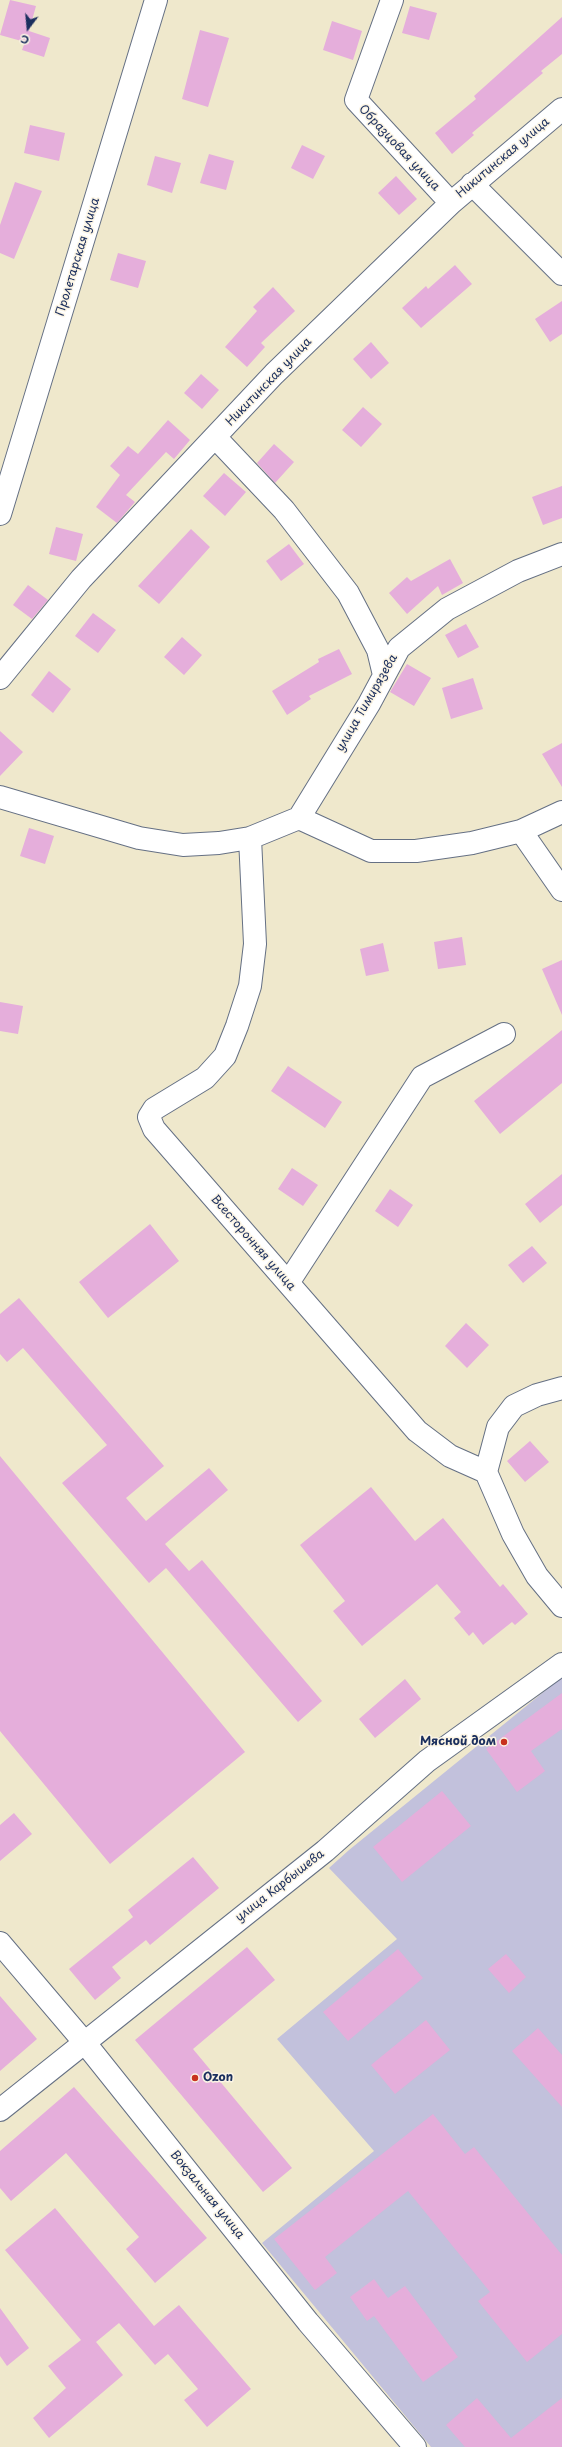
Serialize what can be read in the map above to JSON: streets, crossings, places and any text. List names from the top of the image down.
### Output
{
  "streets": {
    "street": [
      "Образцовая улица",
      "Никитинская улица",
      "Пролетарская улица",
      "улица Тимирязева",
      "Всесторонняя улица",
      "улица Карбышева",
      "Вокзальная улица"
    ]
  },
  "crossings": [
    ["Образцовая улица", "Никитинская улица"],
    ["улица Карбышева", "Вокзальная улица"]
  ],
  "places": ["Мясной дом", "Ozon"],
  "north": "bottom"
}
